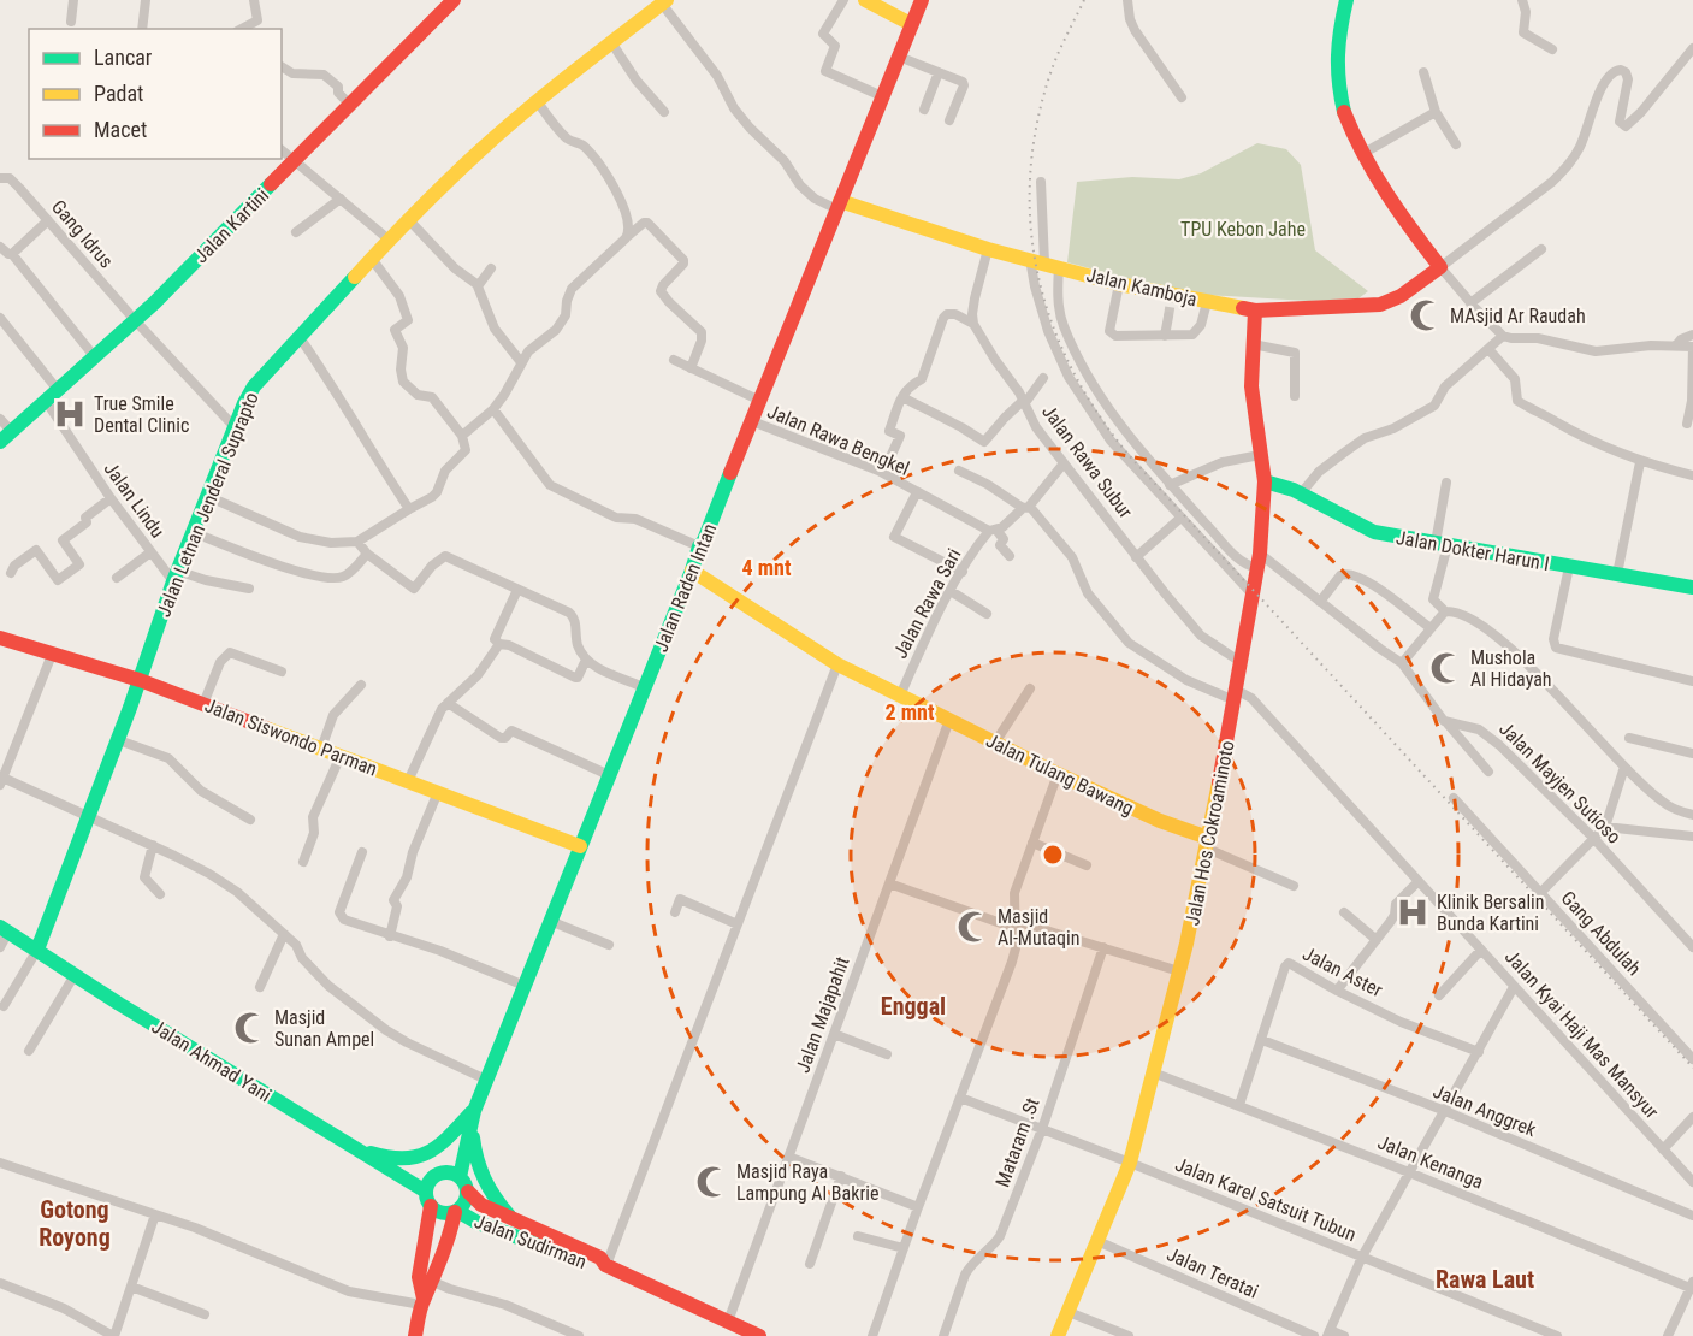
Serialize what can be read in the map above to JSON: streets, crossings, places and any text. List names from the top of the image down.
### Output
{
  "streets": {
    "main road": [
      "Jalan Kartini",
      "Jalan Kamboja",
      "Jalan Letnan Jenderal Suprapto",
      "Jalan Dokter Harun I",
      "Jalan Raden Intan",
      "Jalan Siswondo Parman",
      "Jalan Tulang Bawang",
      "Jalan Hos Cokroaminoto",
      "Jalan Ahmad Yani",
      "Jalan Sudirman"
    ],
    "street": [
      "Gang Idrus",
      "Jalan Rawa Bengkel",
      "Jalan Rawa Subur",
      "Jalan Lindu",
      "Jalan Rawa Sari",
      "Jalan Mayjen Sutioso",
      "Gang Abdulah",
      "Jalan Aster",
      "Jalan Majapahit",
      "Jalan Kyai Haji Mas Mansyur",
      "Jalan Anggrek",
      "Mataram .St",
      "Jalan Kenanga",
      "Jalan Karel Satsuit Tubun",
      "Jalan Teratai"
    ]
  },
  "crossings": [
    ["Jalan Kartini", "Gang Idrus"],
    ["Jalan Kartini", "Jalan Lindu"],
    ["Gang Idrus", "Jalan Letnan Jenderal Suprapto"],
    ["Jalan Kamboja", "Jalan Raden Intan"],
    ["Jalan Kamboja", "Jalan Hos Cokroaminoto"],
    ["Jalan Rawa Bengkel", "Jalan Raden Intan"],
    ["Jalan Rawa Bengkel", "Jalan Rawa Sari"],
    ["Jalan Rawa Subur", "Jalan Rawa Sari"],
    ["Jalan Rawa Subur", "Jalan Hos Cokroaminoto"],
    ["Jalan Lindu", "Jalan Letnan Jenderal Suprapto"],
    ["Jalan Letnan Jenderal Suprapto", "Jalan Siswondo Parman"],
    ["Jalan Letnan Jenderal Suprapto", "Jalan Ahmad Yani"],
    ["Jalan Dokter Harun I", "Jalan Hos Cokroaminoto"],
    ["Jalan Raden Intan", "Jalan Siswondo Parman"],
    ["Jalan Raden Intan", "Jalan Tulang Bawang"],
    ["Jalan Raden Intan", "Jalan Ahmad Yani"],
    ["Jalan Raden Intan", "Jalan Sudirman"],
    ["Jalan Rawa Sari", "Jalan Tulang Bawang"],
    ["Jalan Tulang Bawang", "Jalan Hos Cokroaminoto"],
    ["Jalan Tulang Bawang", "Jalan Majapahit"],
    ["Jalan Hos Cokroaminoto", "Jalan Kyai Haji Mas Mansyur"],
    ["Jalan Hos Cokroaminoto", "Jalan Kenanga"],
    ["Jalan Hos Cokroaminoto", "Jalan Karel Satsuit Tubun"],
    ["Jalan Hos Cokroaminoto", "Jalan Teratai"],
    ["Jalan Aster", "Jalan Anggrek"],
    ["Jalan Aster", "Jalan Kenanga"],
    ["Jalan Majapahit", "Jalan Sudirman"],
    ["Jalan Ahmad Yani", "Jalan Sudirman"],
    ["Mataram .St", "Jalan Karel Satsuit Tubun"]
  ],
  "districts": ["Enggal", "Gotong Royong", "Rawa Laut"],
  "parks": ["TPU Kebon Jahe"],
  "places": {
    "mosque": [
      "MAsjid Ar Raudah",
      "Mushola Al Hidayah",
      "Masjid Al-Mutaqin",
      "Masjid Sunan Ampel",
      "Masjid Raya Lampung Al Bakrie"
    ],
    "hospital": ["True Smile Dental Clinic", "Klinik Bersalin Bunda Kartini"]
  },
  "legend": ["Lancar", "Padat", "Macet"],
  "rings": ["4 mnt", "2 mnt"]
}
